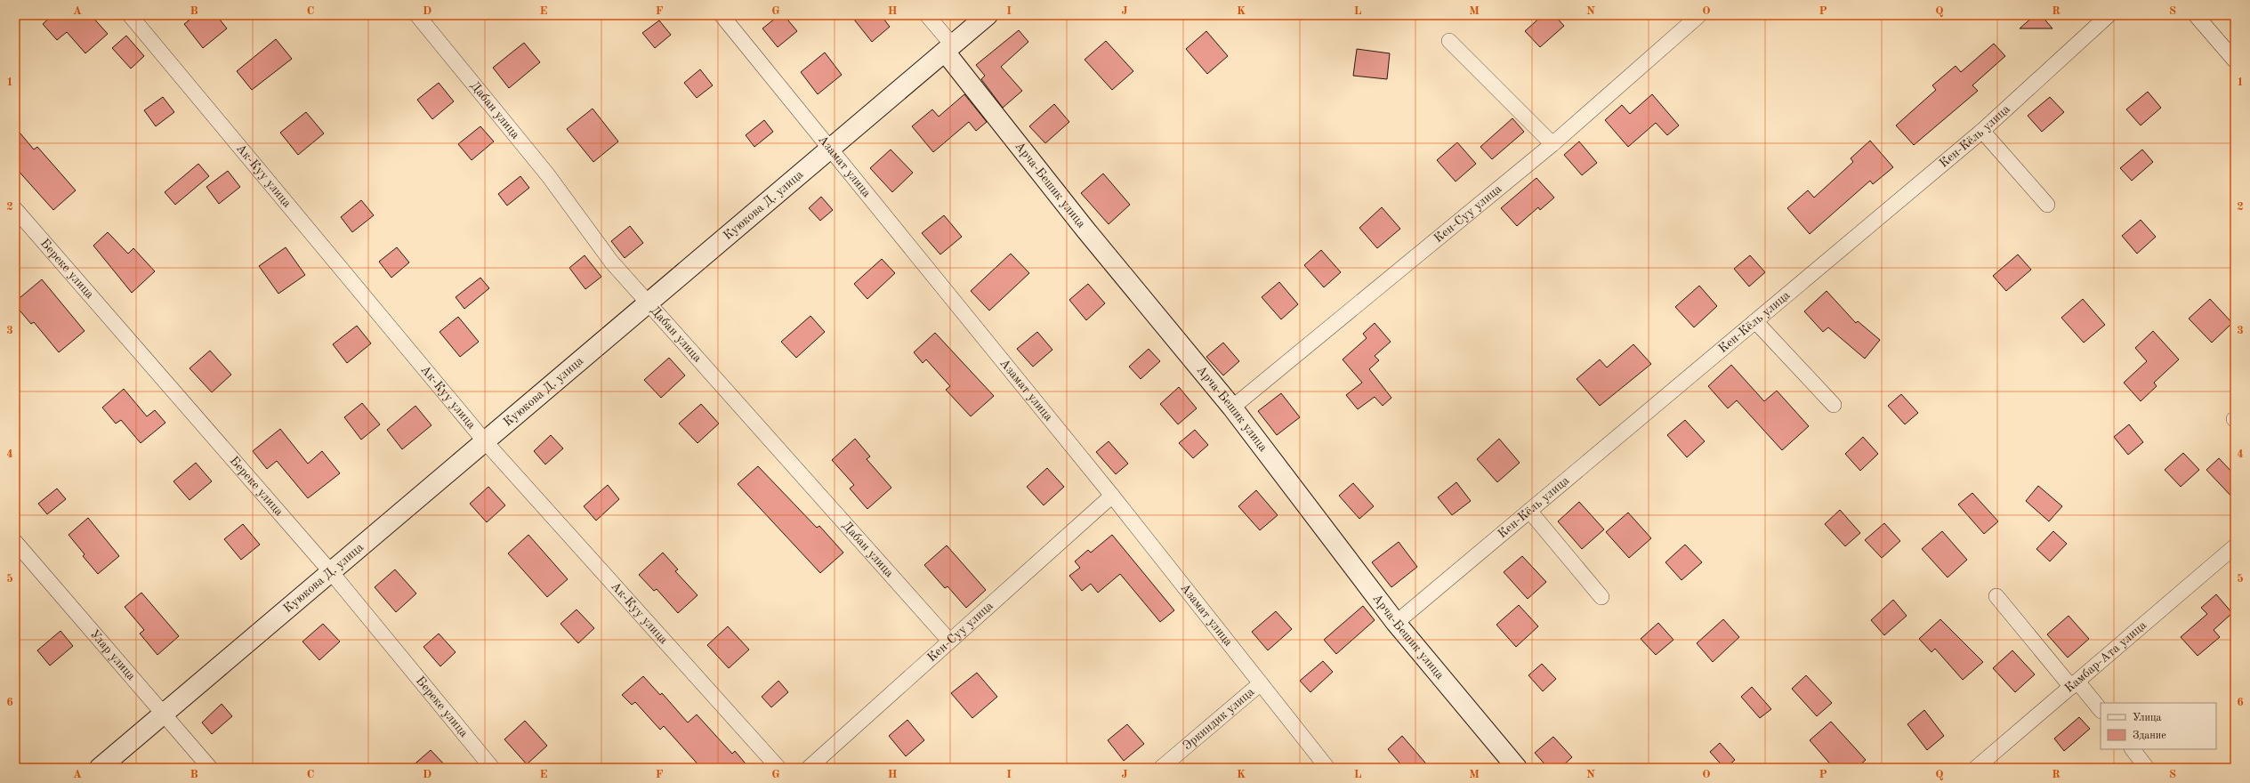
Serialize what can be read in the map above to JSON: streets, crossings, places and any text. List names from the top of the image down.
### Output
{
  "streets": {
    "street": [
      "Дабан улица",
      "Кен-Кёль улица",
      "Азамат улица",
      "Ак-Куу улица",
      "Арча-Бешик улица",
      "Куюкова Д. улица",
      "Кен-Суу улица",
      "Береке улица",
      "Улар улица",
      "Камбар-Ата улица",
      "Эркиндик улица"
    ]
  },
  "crossings": [
    ["Дабан улица", "Куюкова Д. улица"],
    ["Дабан улица", "Кен-Суу улица"],
    ["Кен-Кёль улица", "Арча-Бешик улица"],
    ["Азамат улица", "Куюкова Д. улица"],
    ["Азамат улица", "Кен-Суу улица"],
    ["Азамат улица", "Эркиндик улица"],
    ["Ак-Куу улица", "Куюкова Д. улица"],
    ["Арча-Бешик улица", "Куюкова Д. улица"],
    ["Арча-Бешик улица", "Кен-Суу улица"],
    ["Куюкова Д. улица", "Береке улица"],
    ["Куюкова Д. улица", "Улар улица"]
  ],
  "legend": ["Улица", "Здание"],
  "grid": {
    "columns": [
      "A",
      "B",
      "C",
      "D",
      "E",
      "F",
      "G",
      "H",
      "I",
      "J",
      "K",
      "L",
      "M",
      "N",
      "O",
      "P",
      "Q",
      "R",
      "S"
    ],
    "rows": [
      "1",
      "2",
      "3",
      "4",
      "5",
      "6"
    ]
  }
}
